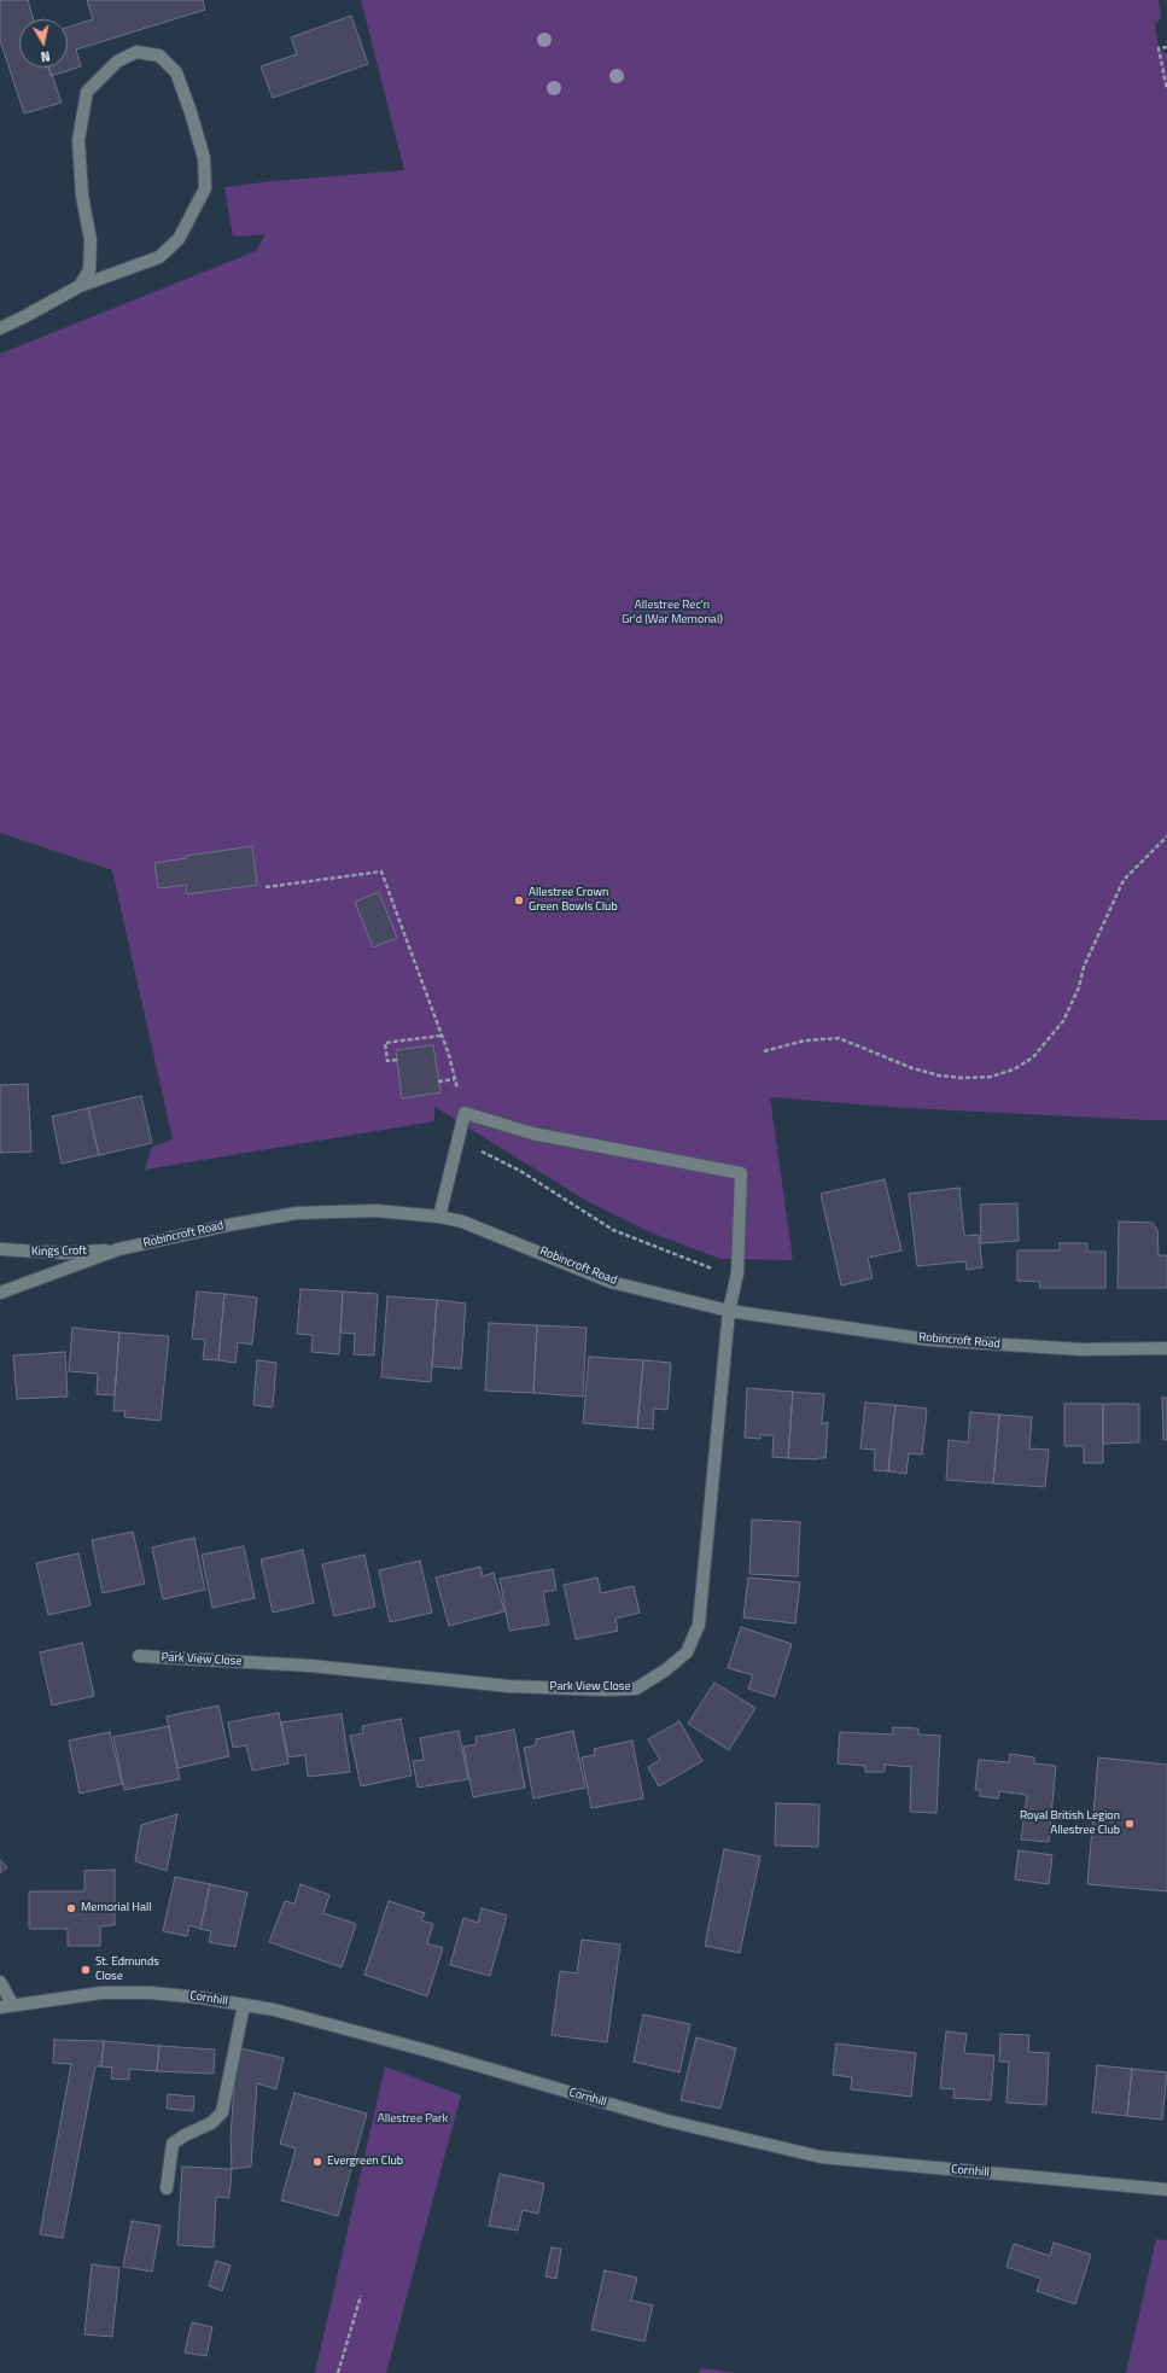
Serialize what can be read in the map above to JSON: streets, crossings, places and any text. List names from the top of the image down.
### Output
{
  "streets": {
    "street": [
      "Robincroft Road",
      "Kings Croft",
      "Park View Close",
      "Cornhill"
    ]
  },
  "crossings": [
    ["Robincroft Road", "Kings Croft"],
    ["Robincroft Road", "Park View Close"]
  ],
  "parks": ["Allestree Rec'n Gr'd (War Memorial)", "Allestree Park"],
  "places": [
    "Allestree Crown Green Bowls Club",
    "Royal British Legion Allestree Club",
    "Memorial Hall",
    "St. Edmunds Close",
    "Evergreen Club"
  ],
  "north": "bottom"
}
